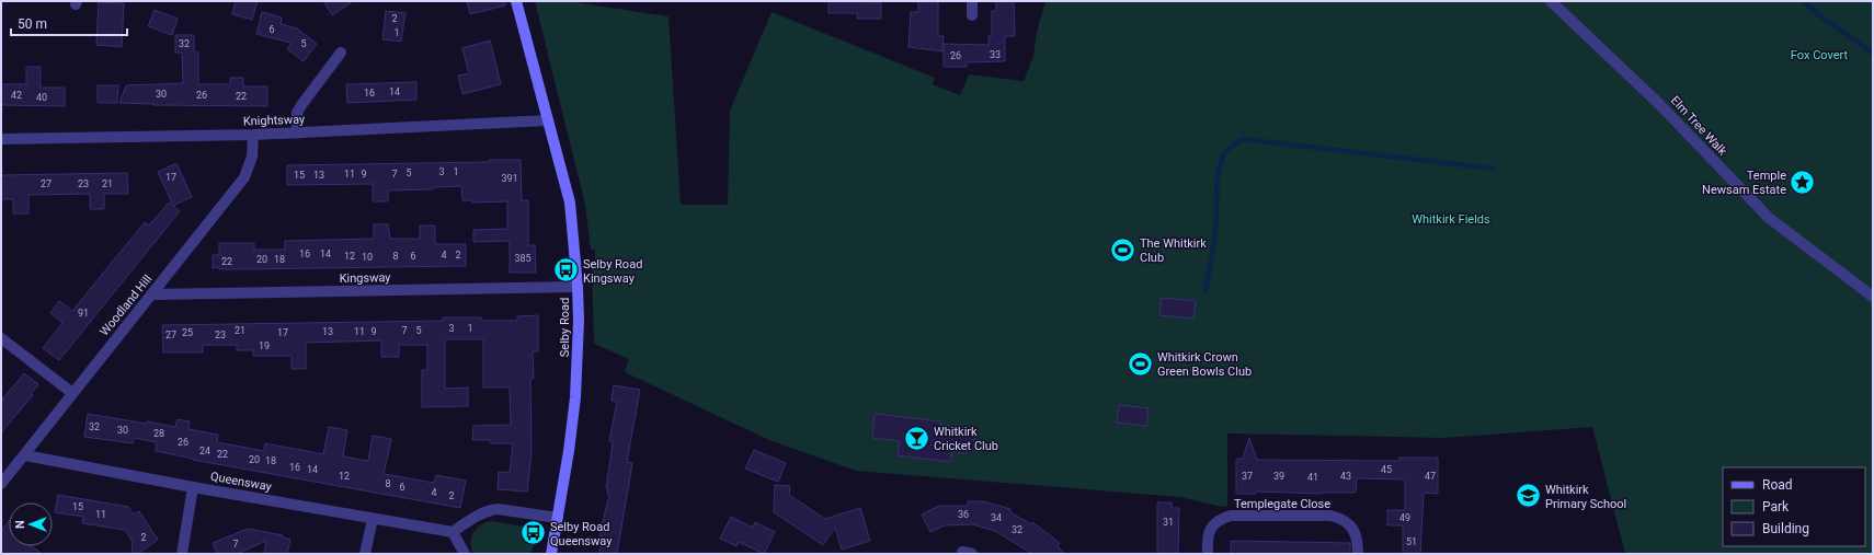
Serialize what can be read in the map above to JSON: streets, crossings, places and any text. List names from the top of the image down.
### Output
{
  "streets": {
    "main road": ["Selby Road"],
    "street": [
      "Knightsway",
      "Elm Tree Walk",
      "Kingsway",
      "Woodland Hill",
      "Queensway",
      "Templegate Close"
    ]
  },
  "crossings": [
    ["Knightsway", "Woodland Hill"],
    ["Knightsway", "Selby Road"],
    ["Kingsway", "Woodland Hill"],
    ["Kingsway", "Selby Road"],
    ["Woodland Hill", "Queensway"]
  ],
  "parks": ["Fox Covert", "Whitkirk Fields"],
  "places": {
    "place": ["Temple Newsam Estate"],
    "sports": ["The Whitkirk Club", "Whitkirk Crown Green Bowls Club"],
    "bus stop": ["Selby Road Kingsway", "Selby Road Queensway"],
    "bar": ["Whitkirk Cricket Club"],
    "school or university": ["Whitkirk Primary School"]
  },
  "house_numbers": [
    "2",
    "6",
    "1",
    "32",
    "5",
    "33",
    "26",
    "14",
    "16",
    "30",
    "42",
    "26",
    "22",
    "40",
    "3",
    "1",
    "5",
    "11",
    "9",
    "7",
    "15",
    "13",
    "17",
    "391",
    "27",
    "23",
    "21",
    "16",
    "14",
    "4",
    "2",
    "12",
    "8",
    "6",
    "10",
    "385",
    "20",
    "18",
    "22",
    "91",
    "3",
    "1",
    "21",
    "7",
    "5",
    "13",
    "11",
    "9",
    "25",
    "17",
    "27",
    "23",
    "19",
    "32",
    "30",
    "28",
    "26",
    "24",
    "22",
    "20",
    "18",
    "16",
    "14",
    "45",
    "12",
    "37",
    "39",
    "43",
    "47",
    "41",
    "8",
    "6",
    "4",
    "2",
    "15",
    "11",
    "36",
    "34",
    "49",
    "31",
    "32",
    "2",
    "51",
    "7"
  ],
  "legend": ["Road", "Park", "Building"],
  "scale_bar": "50 m",
  "north": "left"
}
